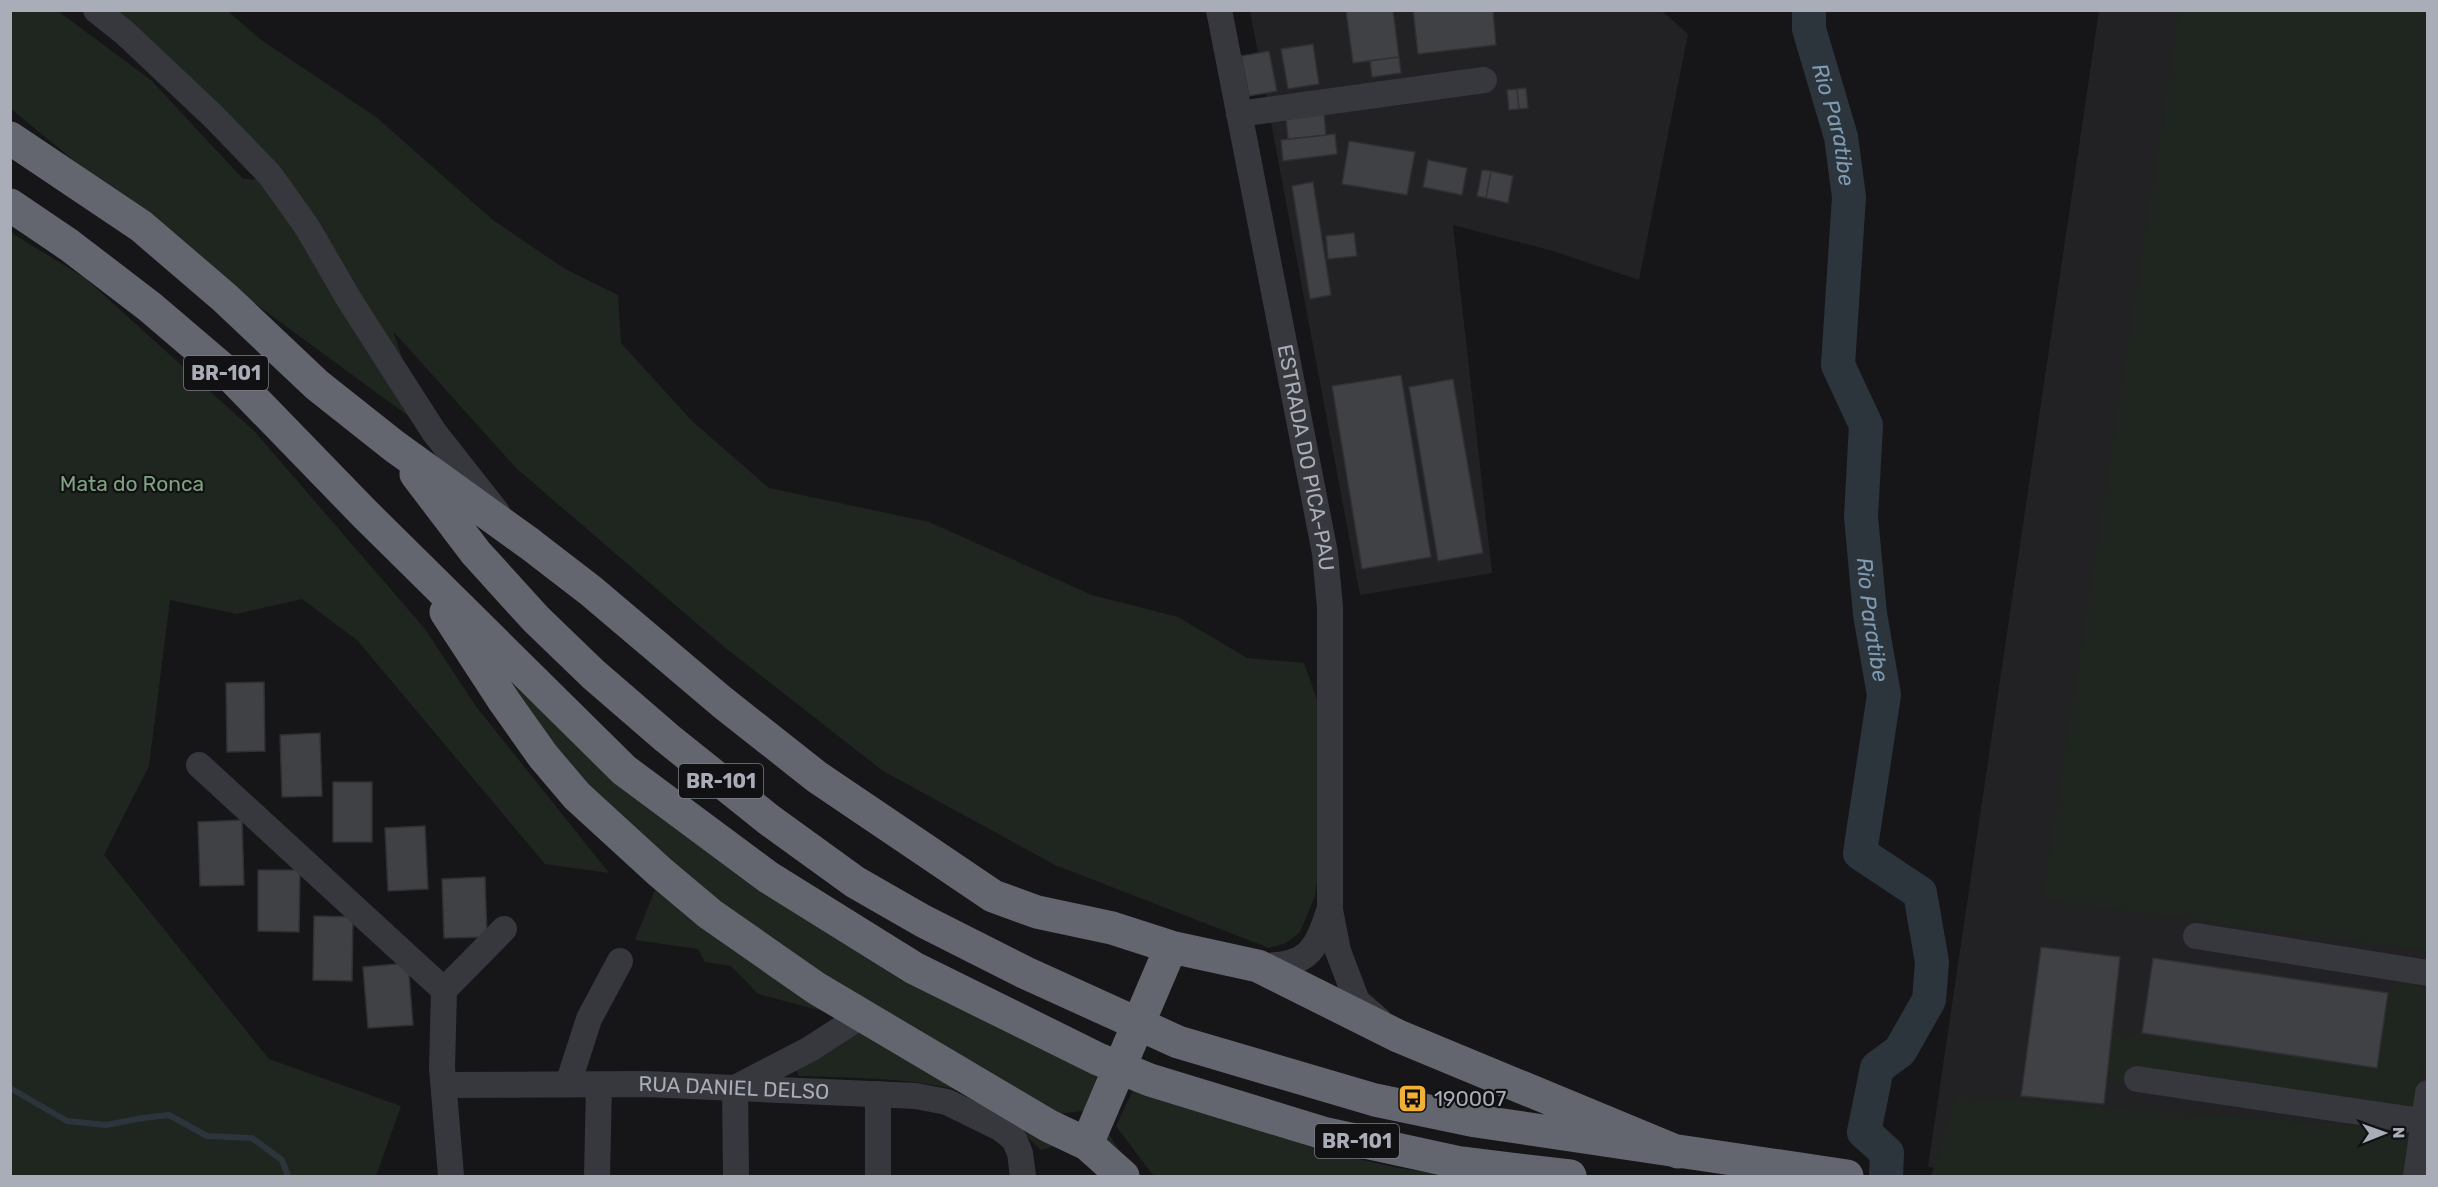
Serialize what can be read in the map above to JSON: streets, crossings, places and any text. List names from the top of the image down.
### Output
{
  "streets": {
    "highway": ["BR-101"],
    "street": ["ESTRADA DO PICA-PAU", "RUA DANIEL DELSO"]
  },
  "water": ["Rio Paratibe"],
  "parks": ["Mata do Ronca"],
  "places": {
    "bus stop": ["190007"]
  },
  "north": "right"
}
